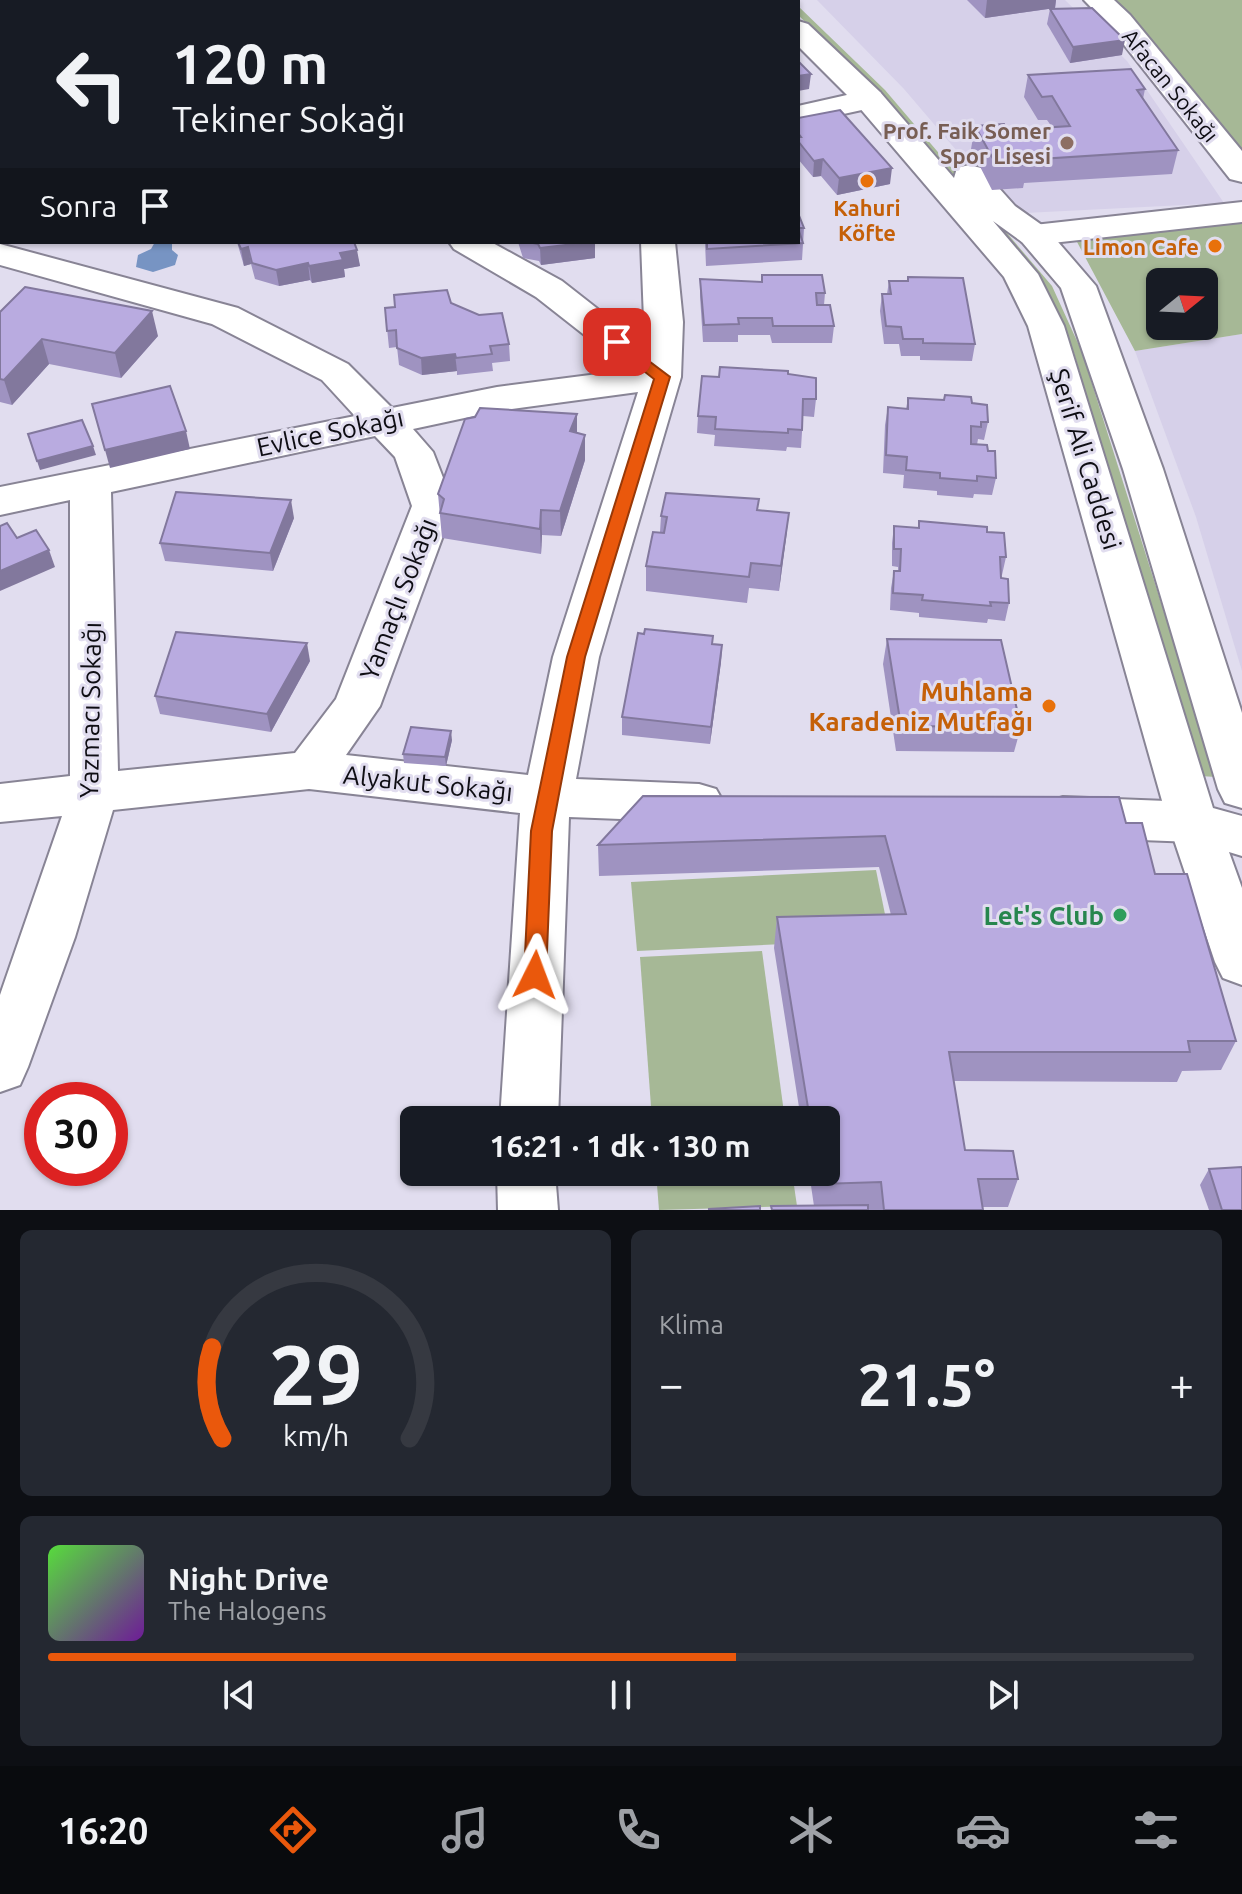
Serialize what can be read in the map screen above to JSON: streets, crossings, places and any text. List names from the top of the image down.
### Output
{
  "streets": {
    "street": [
      "Afacan Sokağı",
      "Evlice Sokağı",
      "Şerif Ali Caddesi",
      "Yamaçlı Sokağı",
      "Yazmacı Sokağı",
      "Alyakut Sokağı"
    ]
  },
  "crossings": [
    ["Evlice Sokağı", "Yamaçlı Sokağı"],
    ["Evlice Sokağı", "Yazmacı Sokağı"],
    ["Yamaçlı Sokağı", "Alyakut Sokağı"],
    ["Yazmacı Sokağı", "Alyakut Sokağı"]
  ],
  "places": [
    "Prof. Faik Somer Spor Lisesi",
    "Kahuri Köfte",
    "Limon Cafe",
    "Muhlama Karadeniz Mutfağı",
    "Let's Club"
  ],
  "north": "right",
  "page": {
    "turn": ["120 m", "Tekiner Sokağı"],
    "then": "Sonra",
    "limit": "30",
    "trip": "16:21 · 1 dk · 130 m",
    "tile": "Klima",
    "heat": ["−", "21.5°", "+"],
    "song": ["Night Drive", "The Halogens"],
    "tabs": "16:20",
    "gauge": ["29", "km/h"]
  }
}
